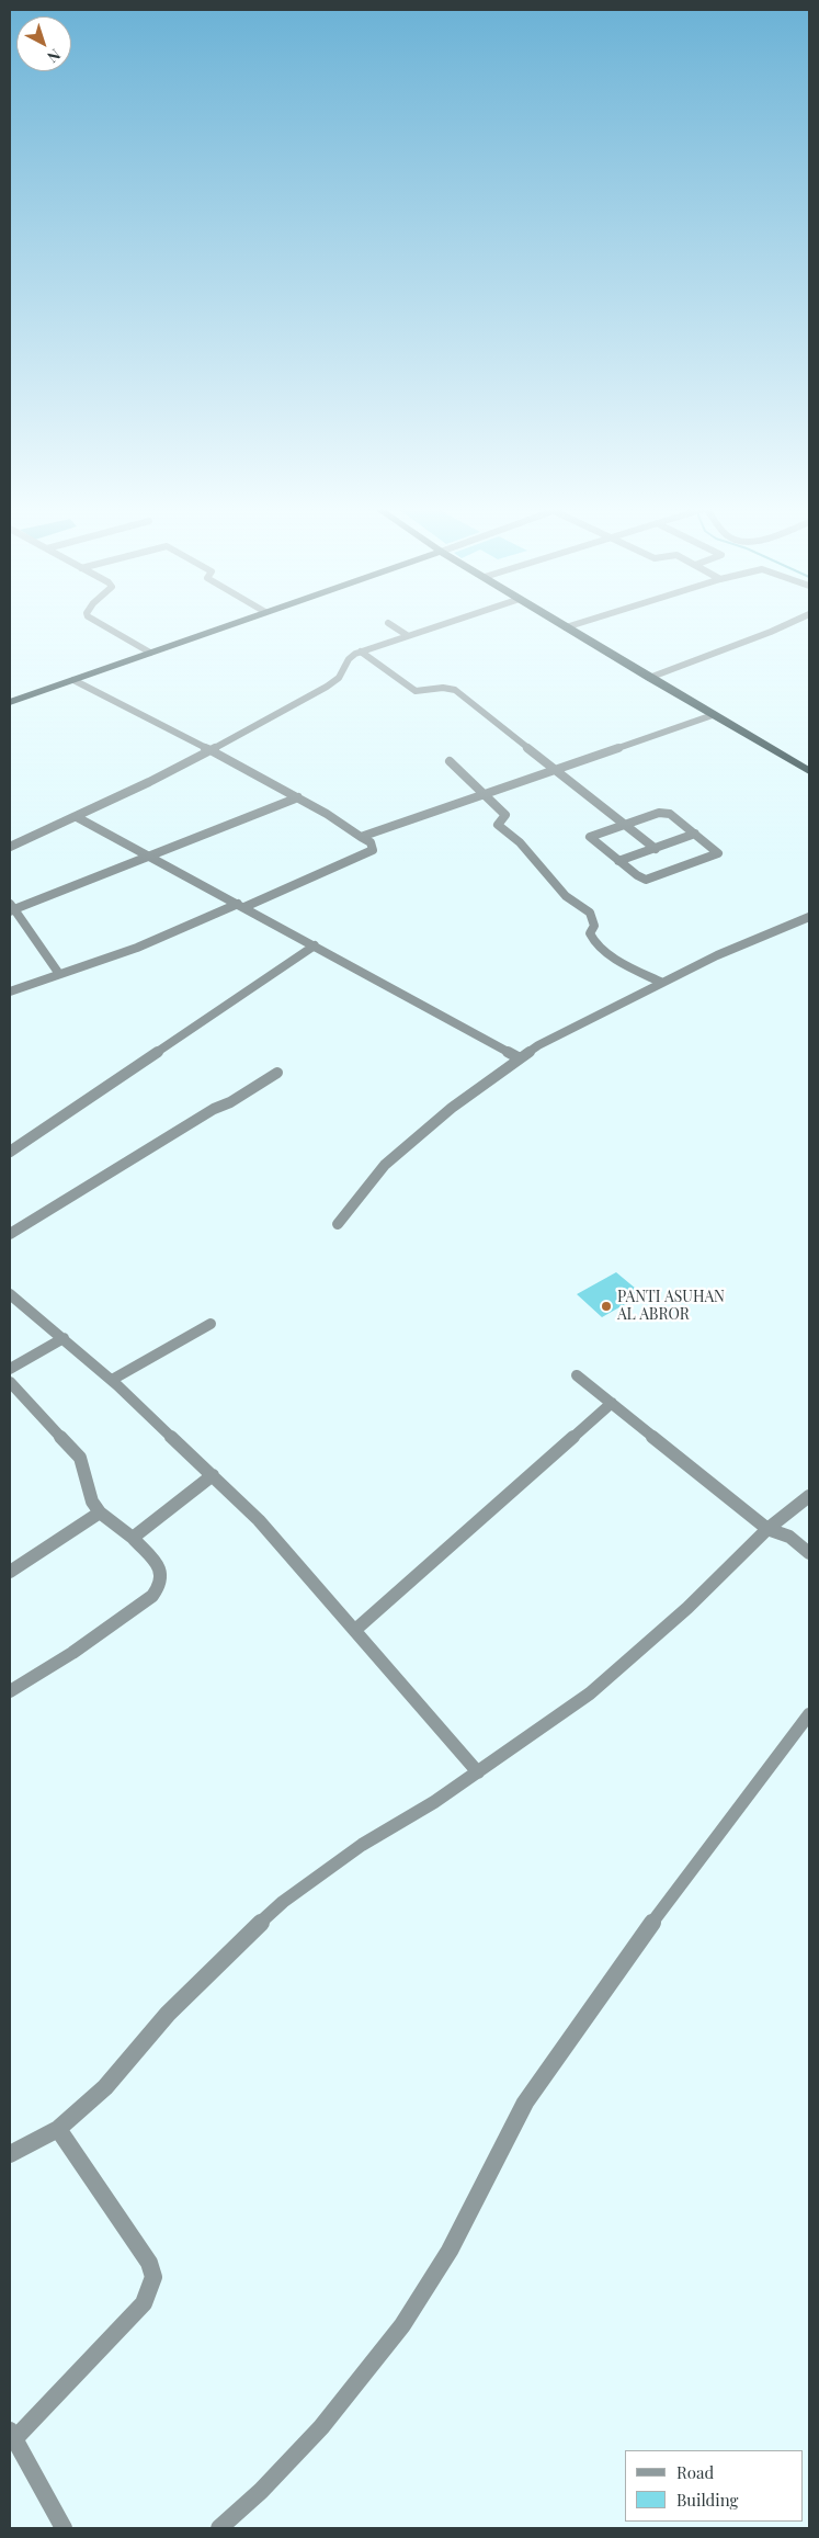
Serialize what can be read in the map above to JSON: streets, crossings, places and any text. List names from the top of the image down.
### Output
{
  "places": ["PANTI ASUHAN AL ABROR"],
  "legend": ["Road", "Building"],
  "north": "bottom right"
}
